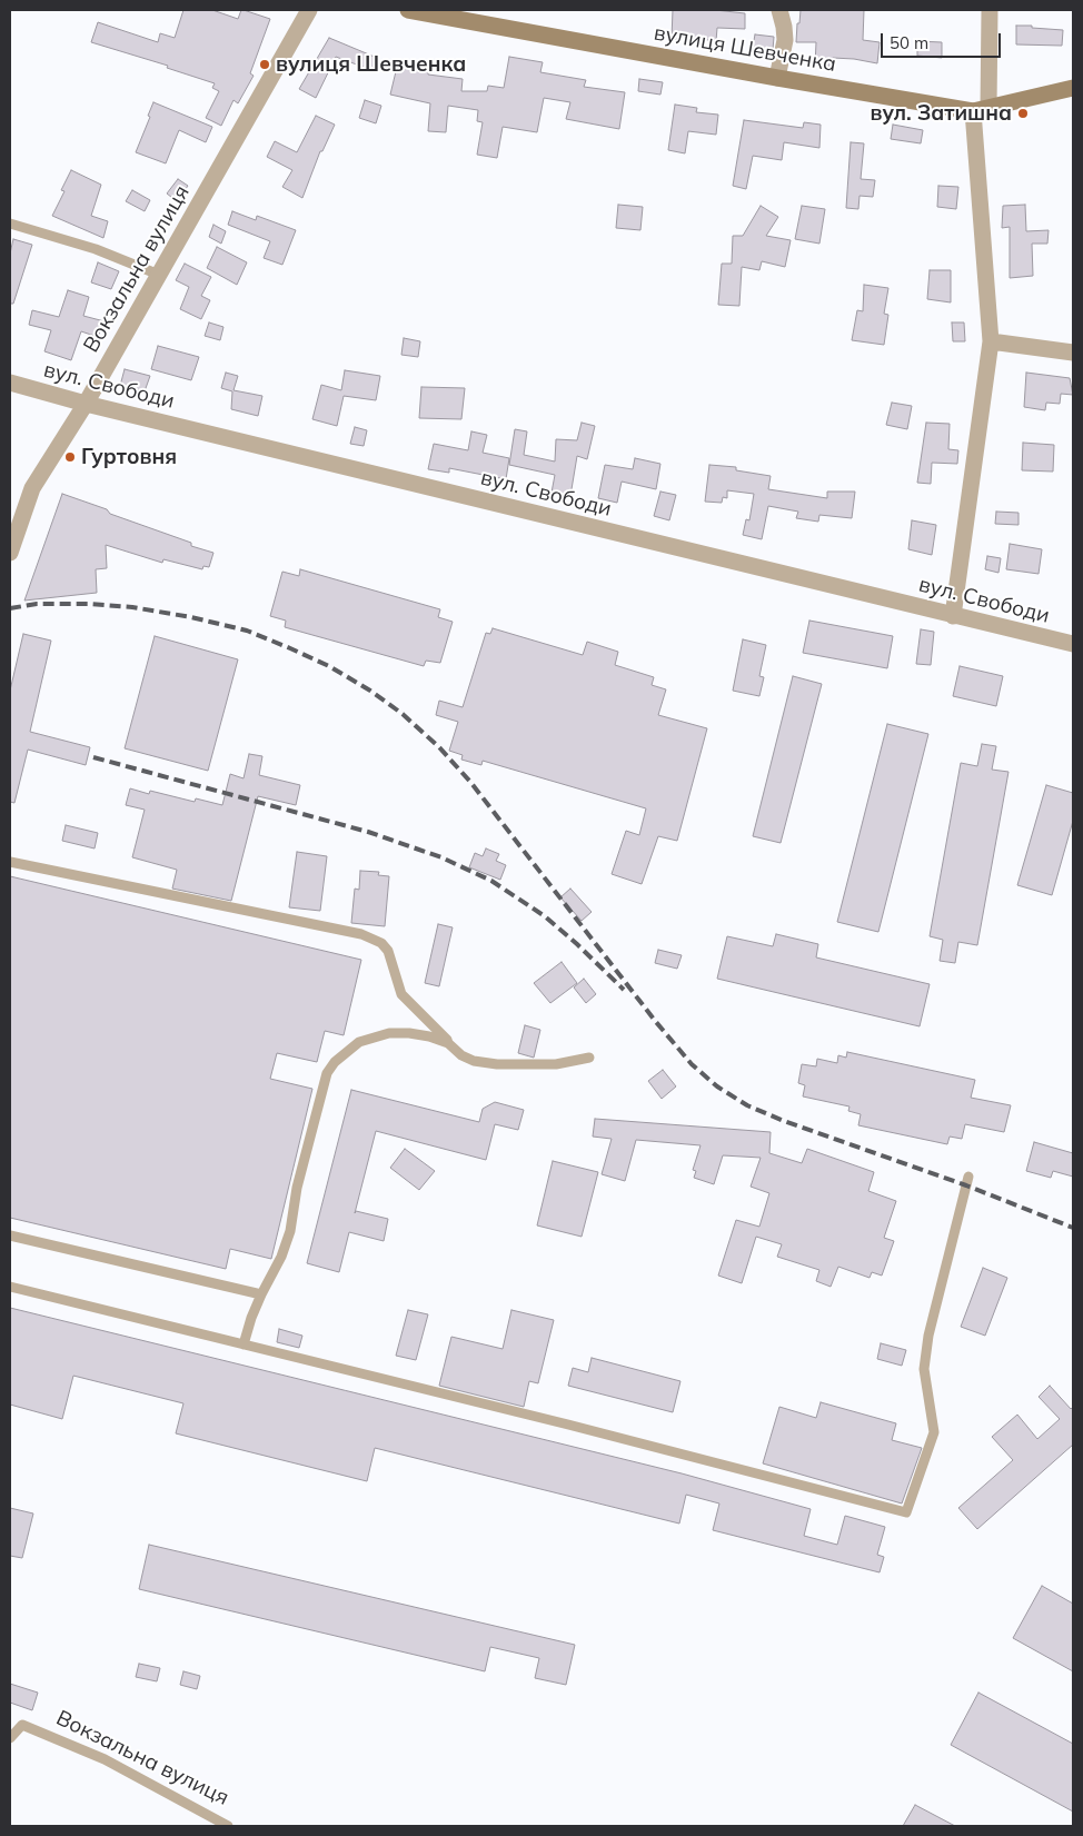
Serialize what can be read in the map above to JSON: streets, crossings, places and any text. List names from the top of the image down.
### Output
{
  "streets": {
    "street": ["вулиця Шевченка", "Вокзальна вулиця", "вул. Свободи"]
  },
  "crossings": [
    ["Вокзальна вулиця", "вул. Свободи"]
  ],
  "places": ["вулиця Шевченка", "вул. Затишна", "Гуртовня"],
  "scale_bar": "50 m"
}
